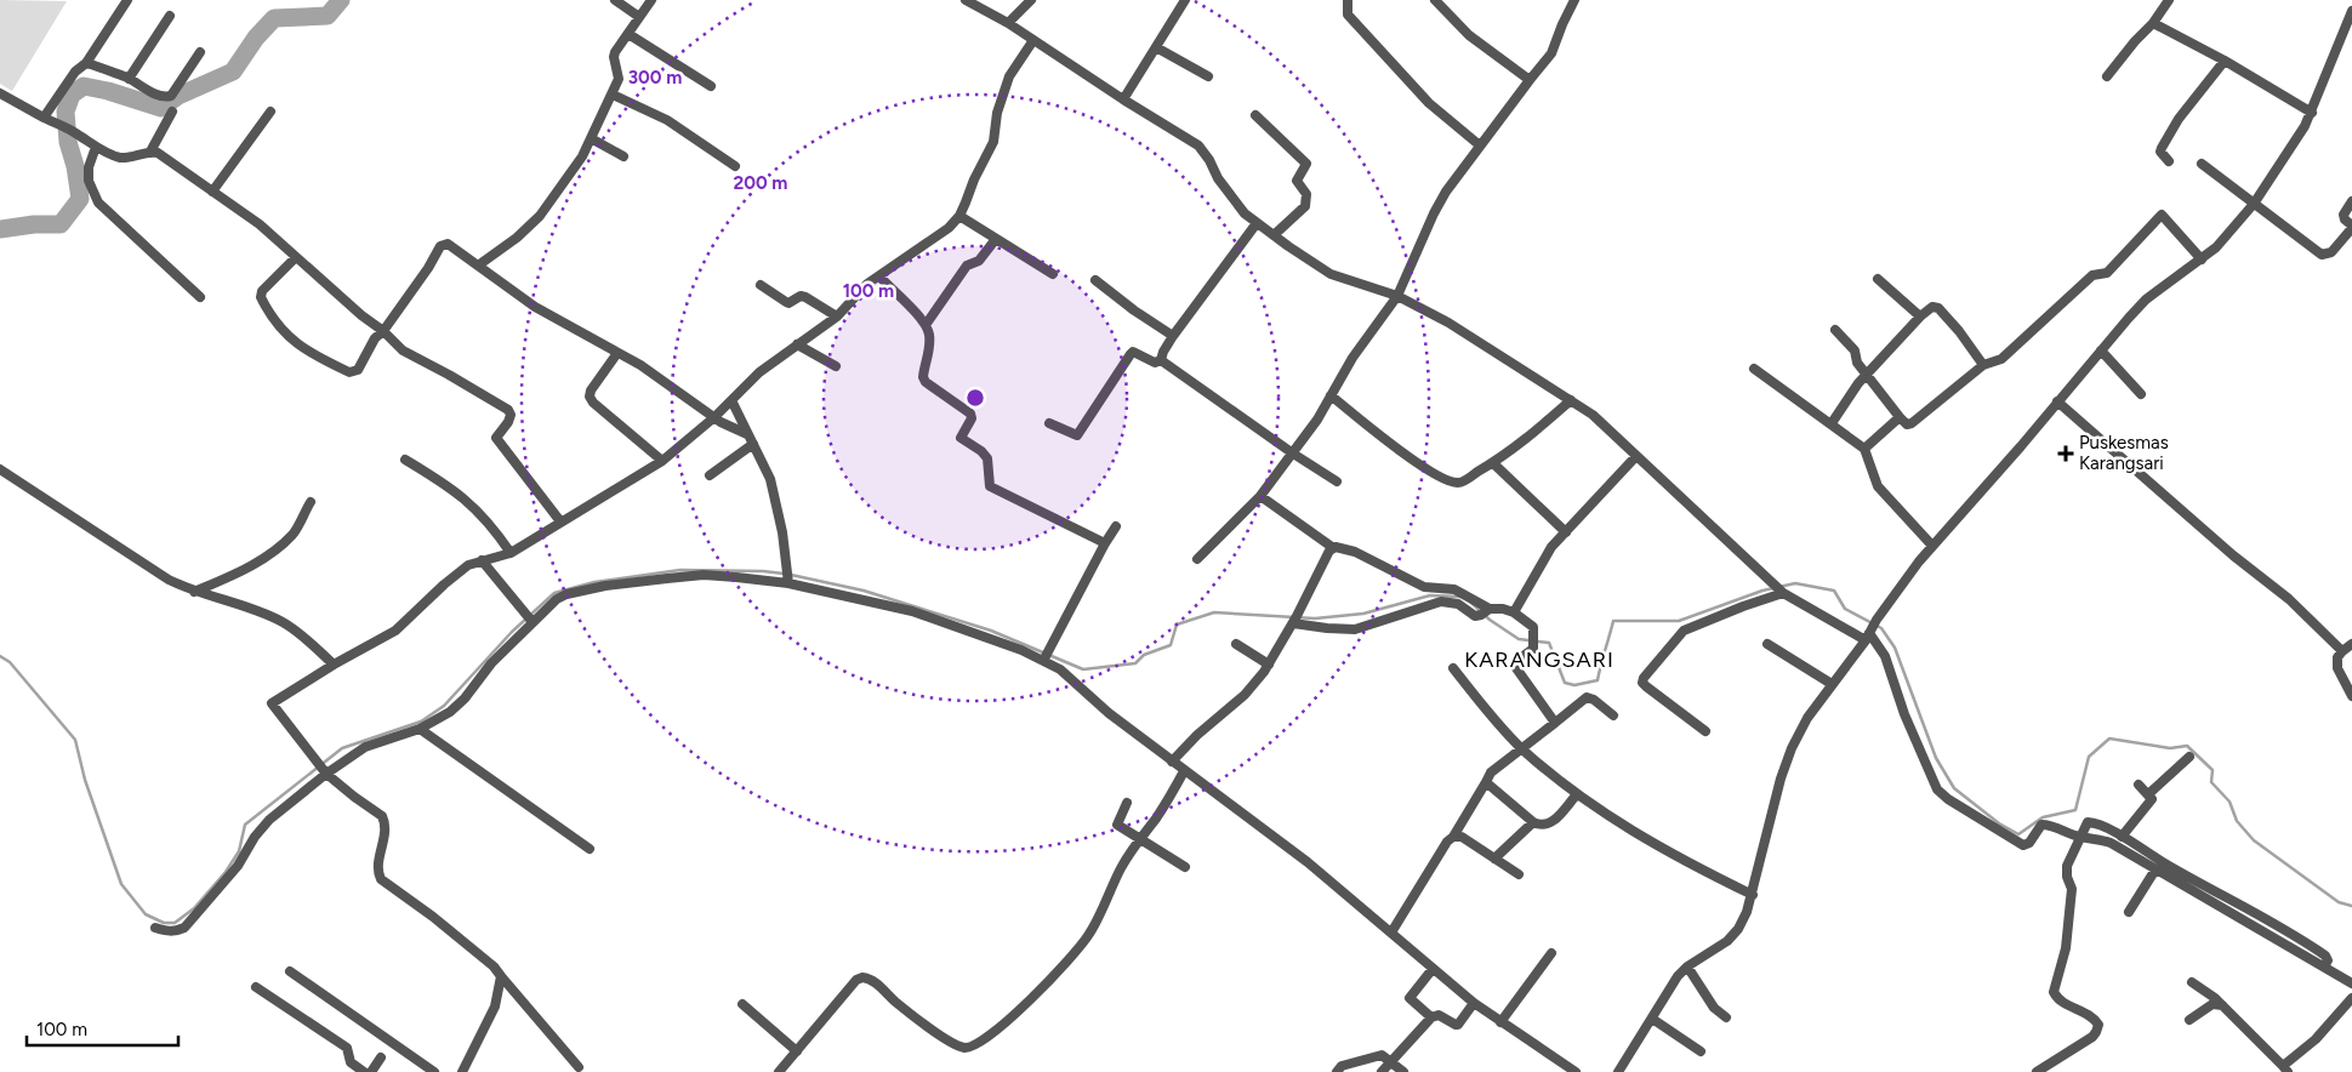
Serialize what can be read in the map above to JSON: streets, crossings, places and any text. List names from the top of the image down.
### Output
{
  "districts": ["KARANGSARI"],
  "places": {
    "health": ["Puskesmas Karangsari"]
  },
  "scale_bar": "100 m",
  "rings": ["300 m", "200 m", "100 m"]
}
